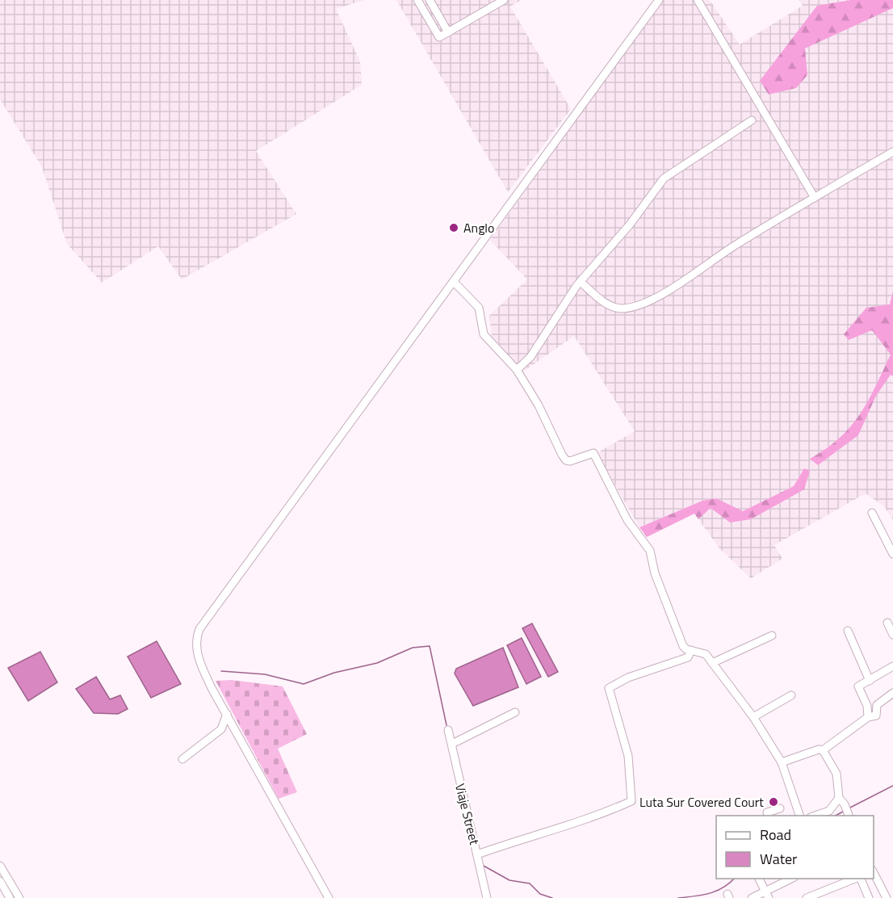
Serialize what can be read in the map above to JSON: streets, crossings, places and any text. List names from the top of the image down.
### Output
{
  "streets": {
    "street": ["Viaje Street"]
  },
  "places": ["Anglo", "Luta Sur Covered Court"],
  "legend": ["Road", "Water"]
}
